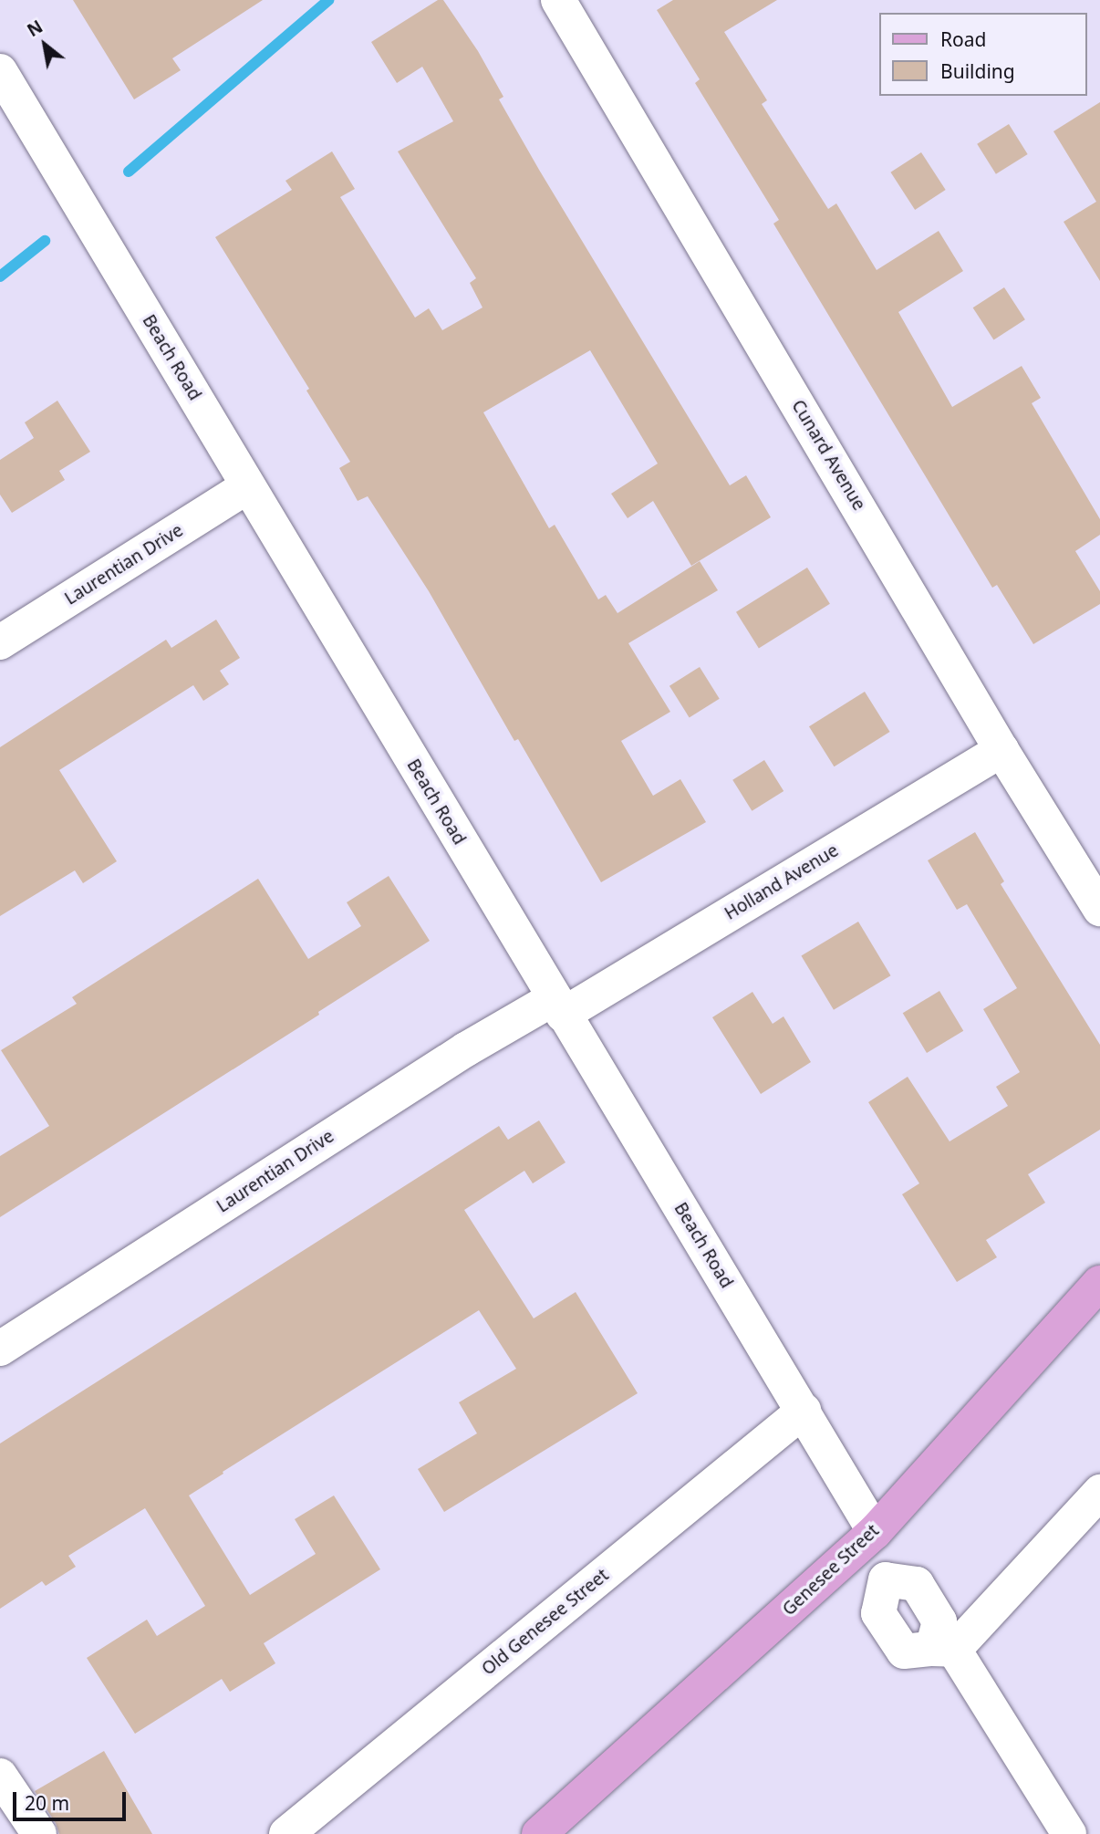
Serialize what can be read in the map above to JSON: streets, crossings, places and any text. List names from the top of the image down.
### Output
{
  "streets": {
    "main road": ["Genesee Street"],
    "street": [
      "Beach Road",
      "Cunard Avenue",
      "Laurentian Drive",
      "Holland Avenue",
      "Old Genesee Street"
    ]
  },
  "crossings": [
    ["Beach Road", "Laurentian Drive"],
    ["Beach Road", "Holland Avenue"],
    ["Beach Road", "Genesee Street"],
    ["Beach Road", "Old Genesee Street"],
    ["Cunard Avenue", "Holland Avenue"],
    ["Laurentian Drive", "Holland Avenue"]
  ],
  "legend": ["Road", "Building"],
  "scale_bar": "20 m",
  "north": "top left"
}
